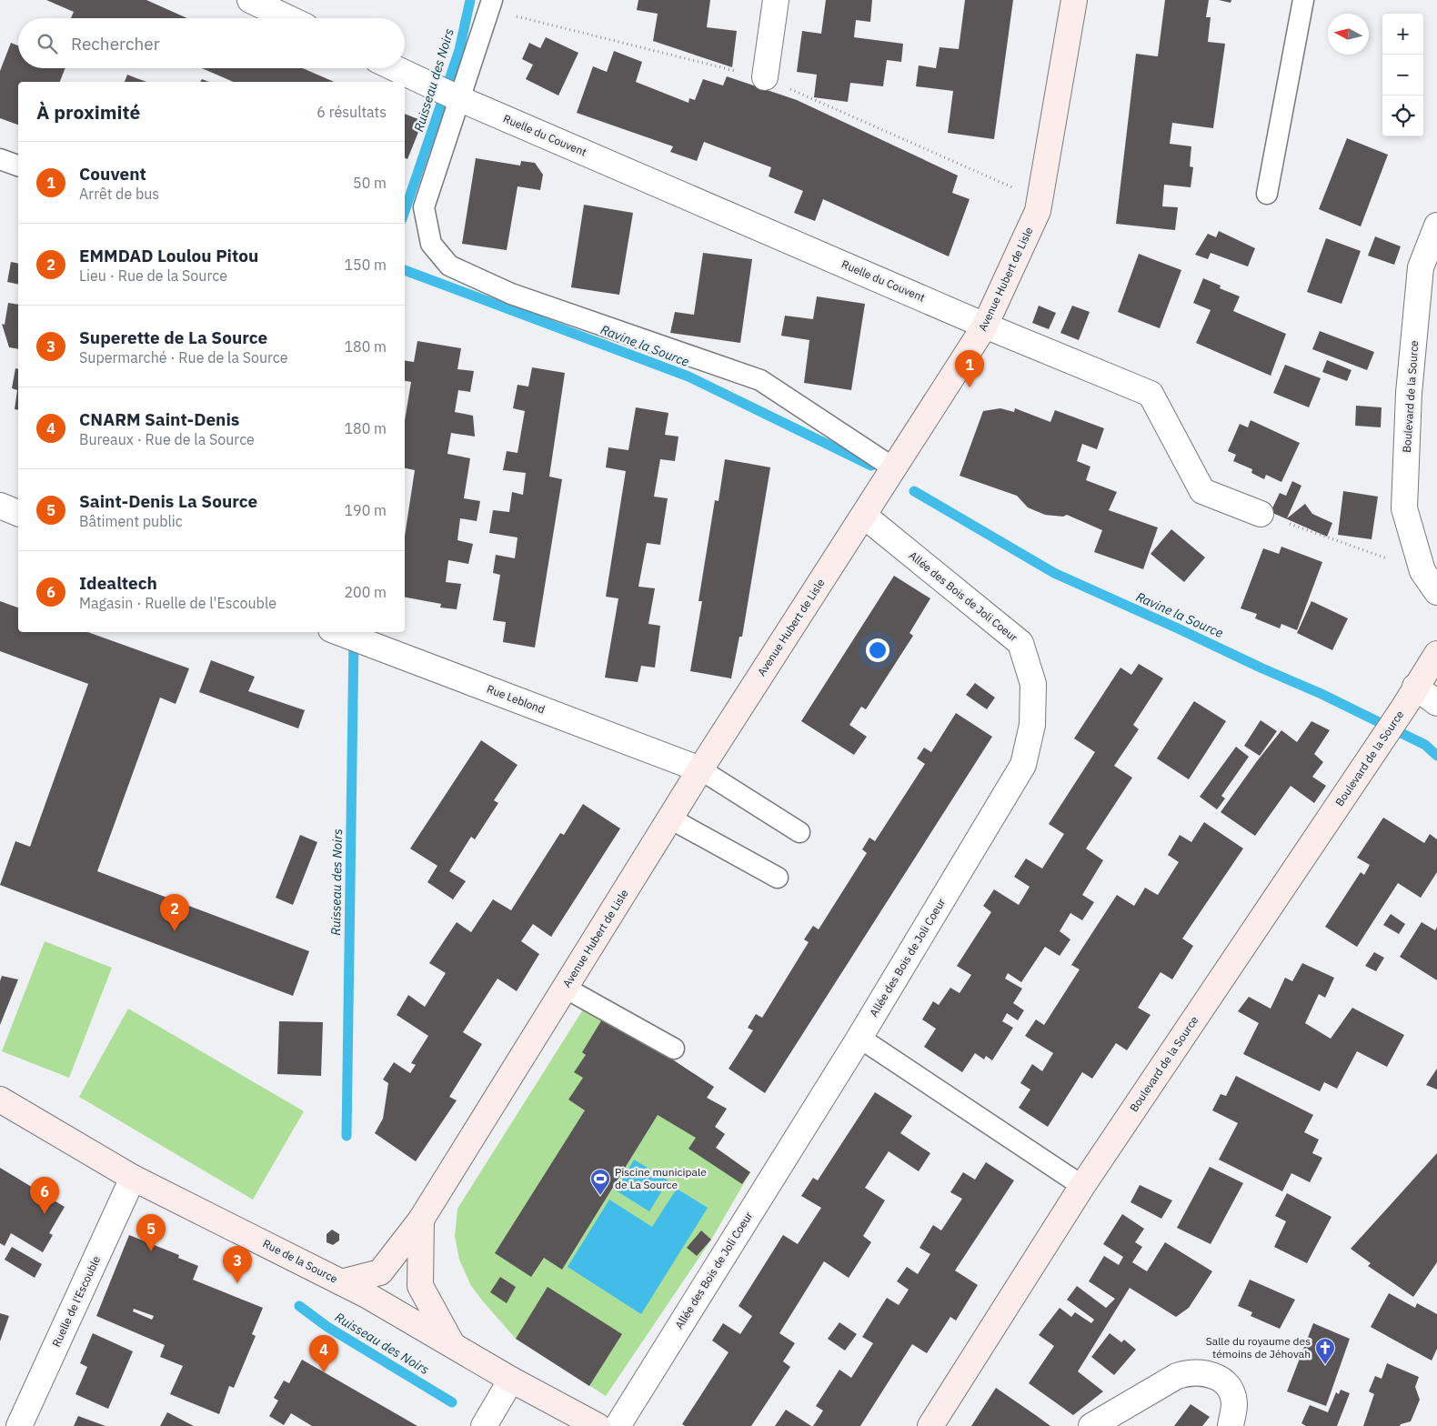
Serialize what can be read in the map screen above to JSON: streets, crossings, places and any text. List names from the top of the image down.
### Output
{
  "streets": {
    "street": [
      "Ruelle du Couvent",
      "Avenue Hubert de Lisle",
      "Boulevard de la Source",
      "Allée des Bois de Joli Coeur",
      "Rue Leblond",
      "Rue de la Source",
      "Ruelle de l'Escouble"
    ]
  },
  "crossings": [
    ["Ruelle du Couvent", "Avenue Hubert de Lisle"],
    ["Avenue Hubert de Lisle", "Allée des Bois de Joli Coeur"],
    ["Avenue Hubert de Lisle", "Rue Leblond"],
    ["Avenue Hubert de Lisle", "Rue de la Source"],
    ["Rue de la Source", "Ruelle de l'Escouble"]
  ],
  "water": ["Ruisseau des Noirs", "Ravine la Source"],
  "places": {
    "sports": ["Piscine municipale de La Source"],
    "church": ["Salle du royaume des témoins de Jéhovah"]
  },
  "north": "left",
  "page": {
    "map_buttons": ["+", "−"],
    "search": "Rechercher",
    "heading": ["À proximité", "6 résultats"],
    "list": [
      {
        "mark": "1",
        "name": "Couvent",
        "note": "Arrêt de bus",
        "value": "50 m"
      },
      {
        "mark": "2",
        "name": "EMMDAD Loulou Pitou",
        "note": "Lieu · Rue de la Source",
        "value": "150 m"
      },
      {
        "mark": "3",
        "name": "Superette de La Source",
        "note": "Supermarché · Rue de la Source",
        "value": "180 m"
      },
      {
        "mark": "4",
        "name": "CNARM Saint-Denis",
        "note": "Bureaux · Rue de la Source",
        "value": "180 m"
      },
      {
        "mark": "5",
        "name": "Saint-Denis La Source",
        "note": "Bâtiment public",
        "value": "190 m"
      },
      {
        "mark": "6",
        "name": "Idealtech",
        "note": "Magasin · Ruelle de l'Escouble",
        "value": "200 m"
      }
    ],
    "pins": [
      "1",
      "2",
      "6",
      "5",
      "3",
      "4"
    ]
  }
}
